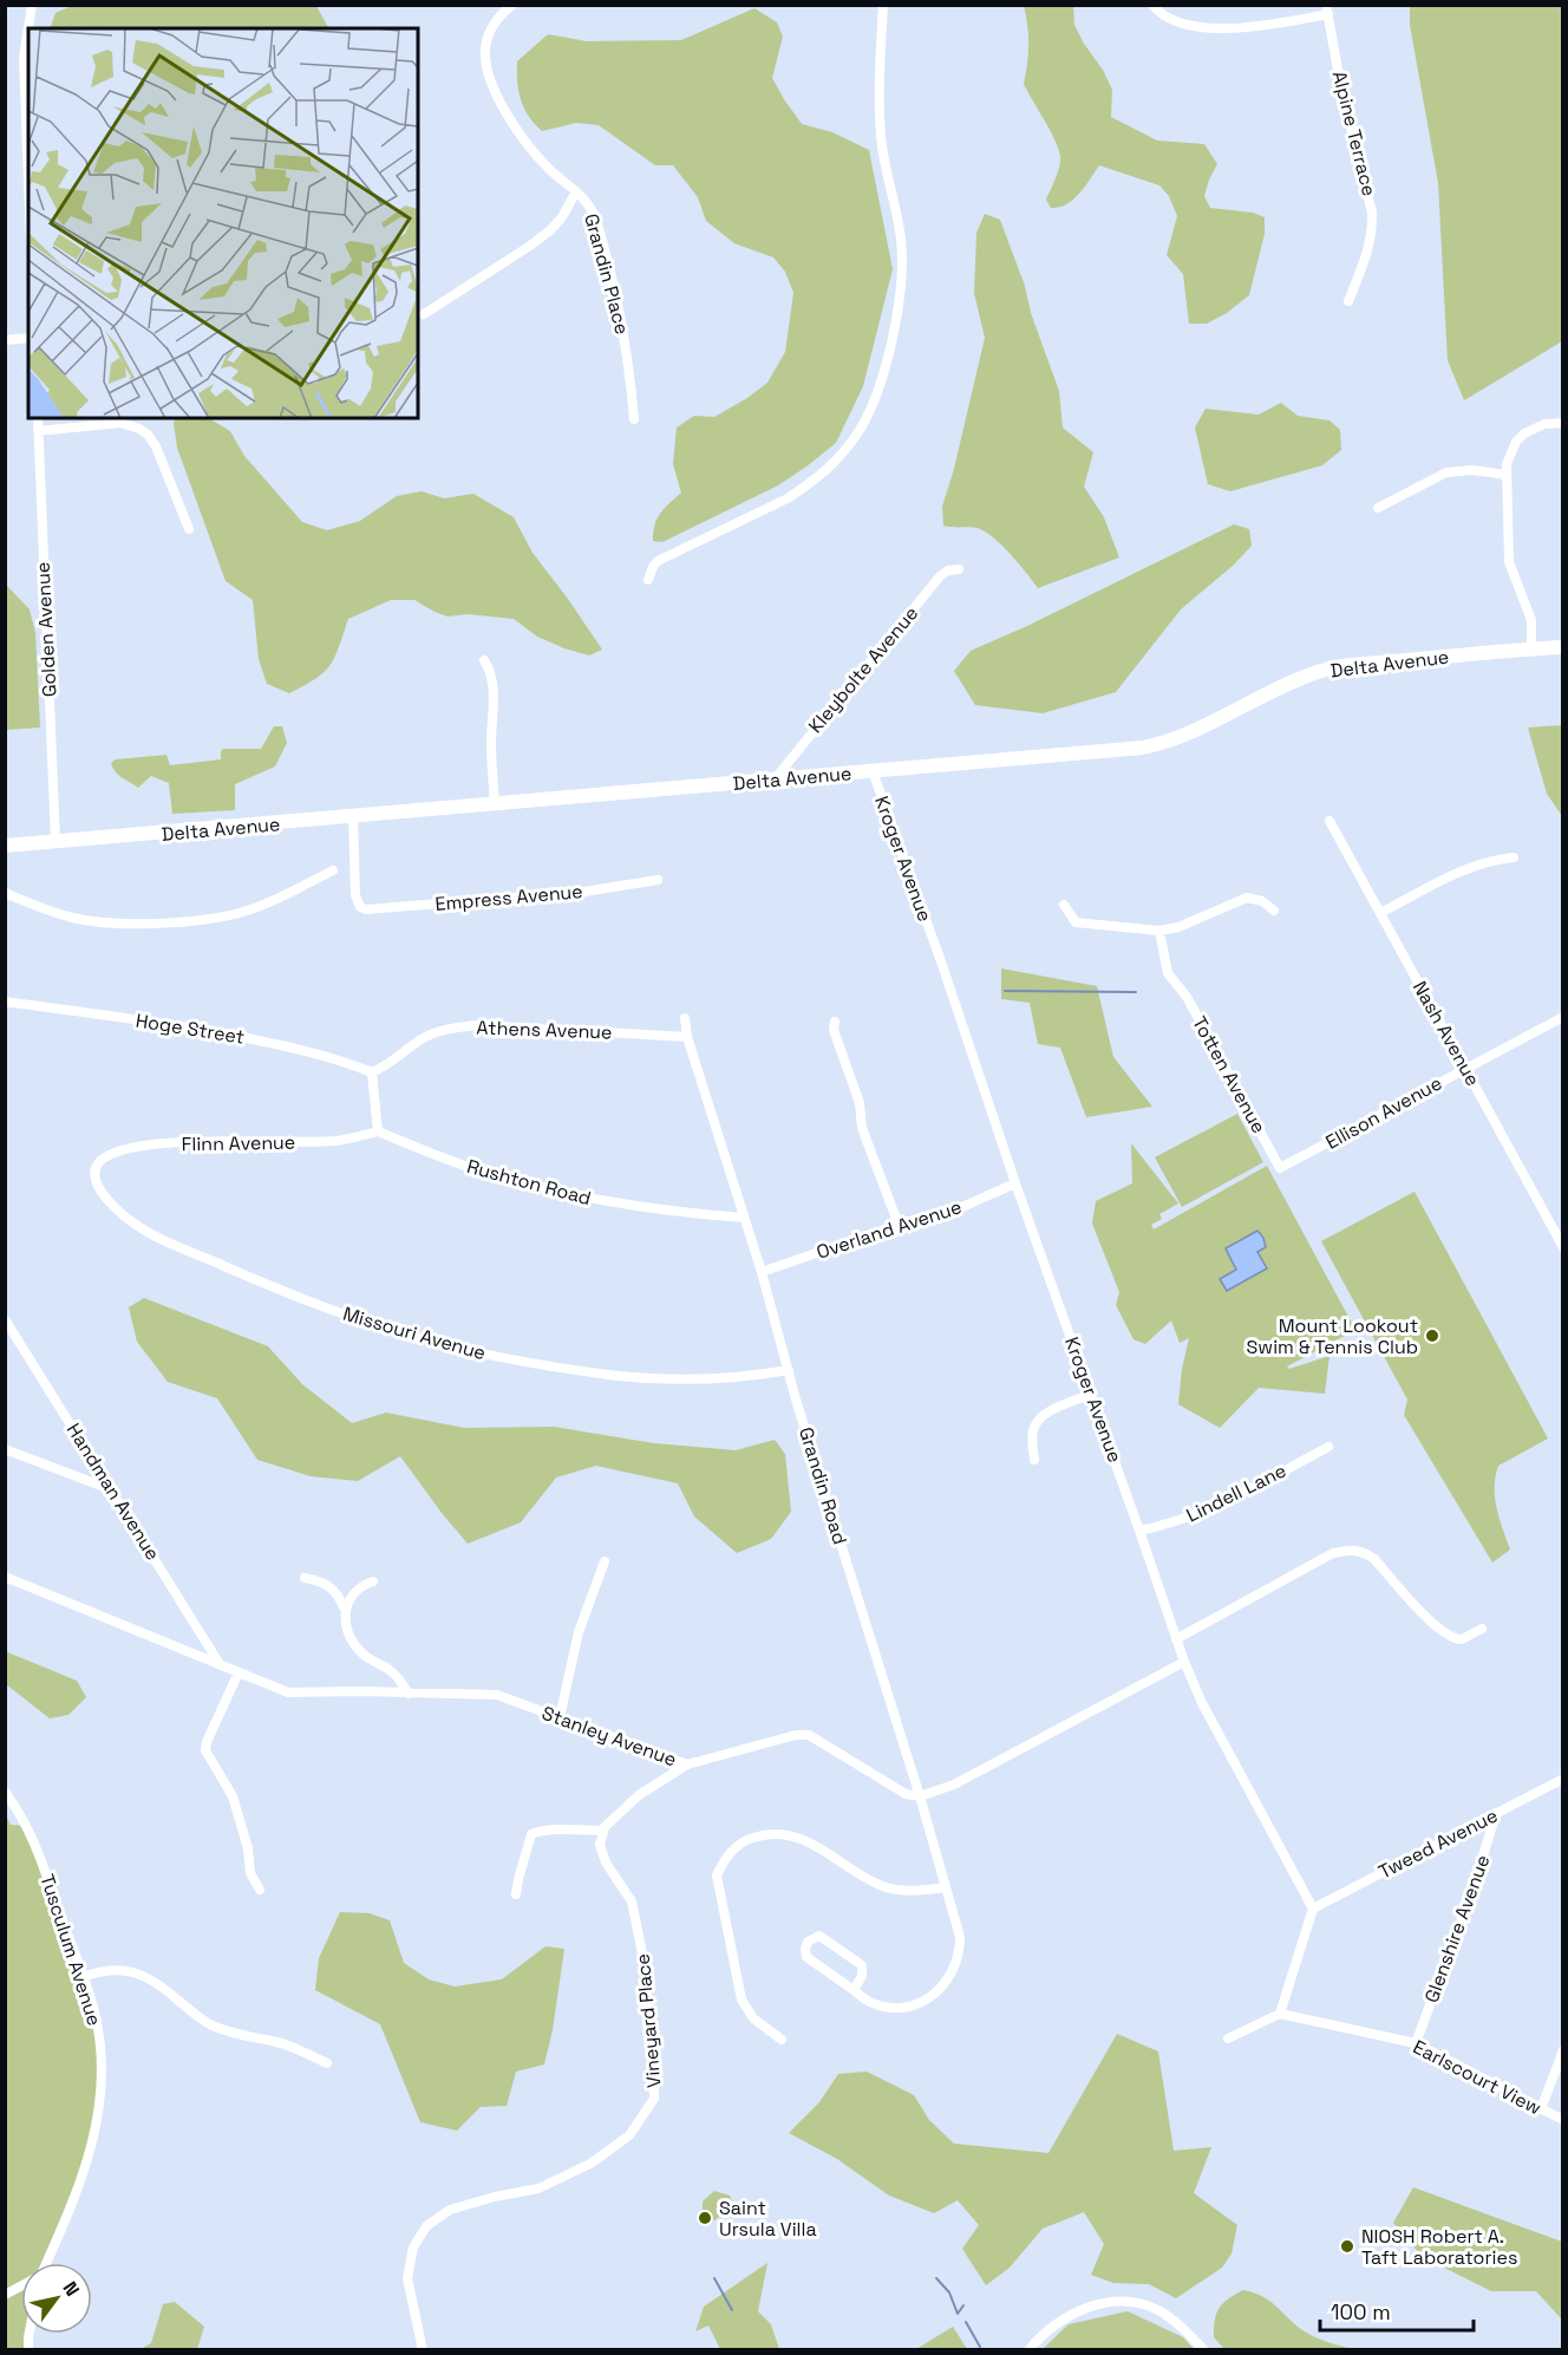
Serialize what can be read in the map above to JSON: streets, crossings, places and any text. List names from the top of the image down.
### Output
{
  "streets": {
    "main road": ["Delta Avenue"],
    "street": [
      "Alpine Terrace",
      "Grandin Place",
      "Golden Avenue",
      "Kleybolte Avenue",
      "Kroger Avenue",
      "Empress Avenue",
      "Hoge Street",
      "Athens Avenue",
      "Nash Avenue",
      "Totten Avenue",
      "Ellison Avenue",
      "Flinn Avenue",
      "Rushton Road",
      "Overland Avenue",
      "Missouri Avenue",
      "Grandin Road",
      "Handman Avenue",
      "Lindell Lane",
      "Stanley Avenue",
      "Tweed Avenue",
      "Glenshire Avenue",
      "Tusculum Avenue",
      "Vineyard Place",
      "Earlscourt View"
    ]
  },
  "crossings": [
    ["Golden Avenue", "Delta Avenue"],
    ["Delta Avenue", "Kleybolte Avenue"],
    ["Delta Avenue", "Kroger Avenue"],
    ["Delta Avenue", "Empress Avenue"],
    ["Kroger Avenue", "Overland Avenue"],
    ["Kroger Avenue", "Lindell Lane"],
    ["Kroger Avenue", "Tweed Avenue"],
    ["Hoge Street", "Athens Avenue"],
    ["Athens Avenue", "Grandin Road"],
    ["Nash Avenue", "Ellison Avenue"],
    ["Totten Avenue", "Ellison Avenue"],
    ["Flinn Avenue", "Rushton Road"],
    ["Flinn Avenue", "Missouri Avenue"],
    ["Rushton Road", "Grandin Road"],
    ["Overland Avenue", "Grandin Road"],
    ["Missouri Avenue", "Grandin Road"],
    ["Grandin Road", "Stanley Avenue"],
    ["Handman Avenue", "Stanley Avenue"],
    ["Tweed Avenue", "Glenshire Avenue"],
    ["Glenshire Avenue", "Earlscourt View"]
  ],
  "places": ["Mount Lookout Swim & Tennis Club", "Saint Ursula Villa", "NIOSH Robert A. Taft Laboratories"],
  "scale_bar": "100 m",
  "north": "top right"
}
